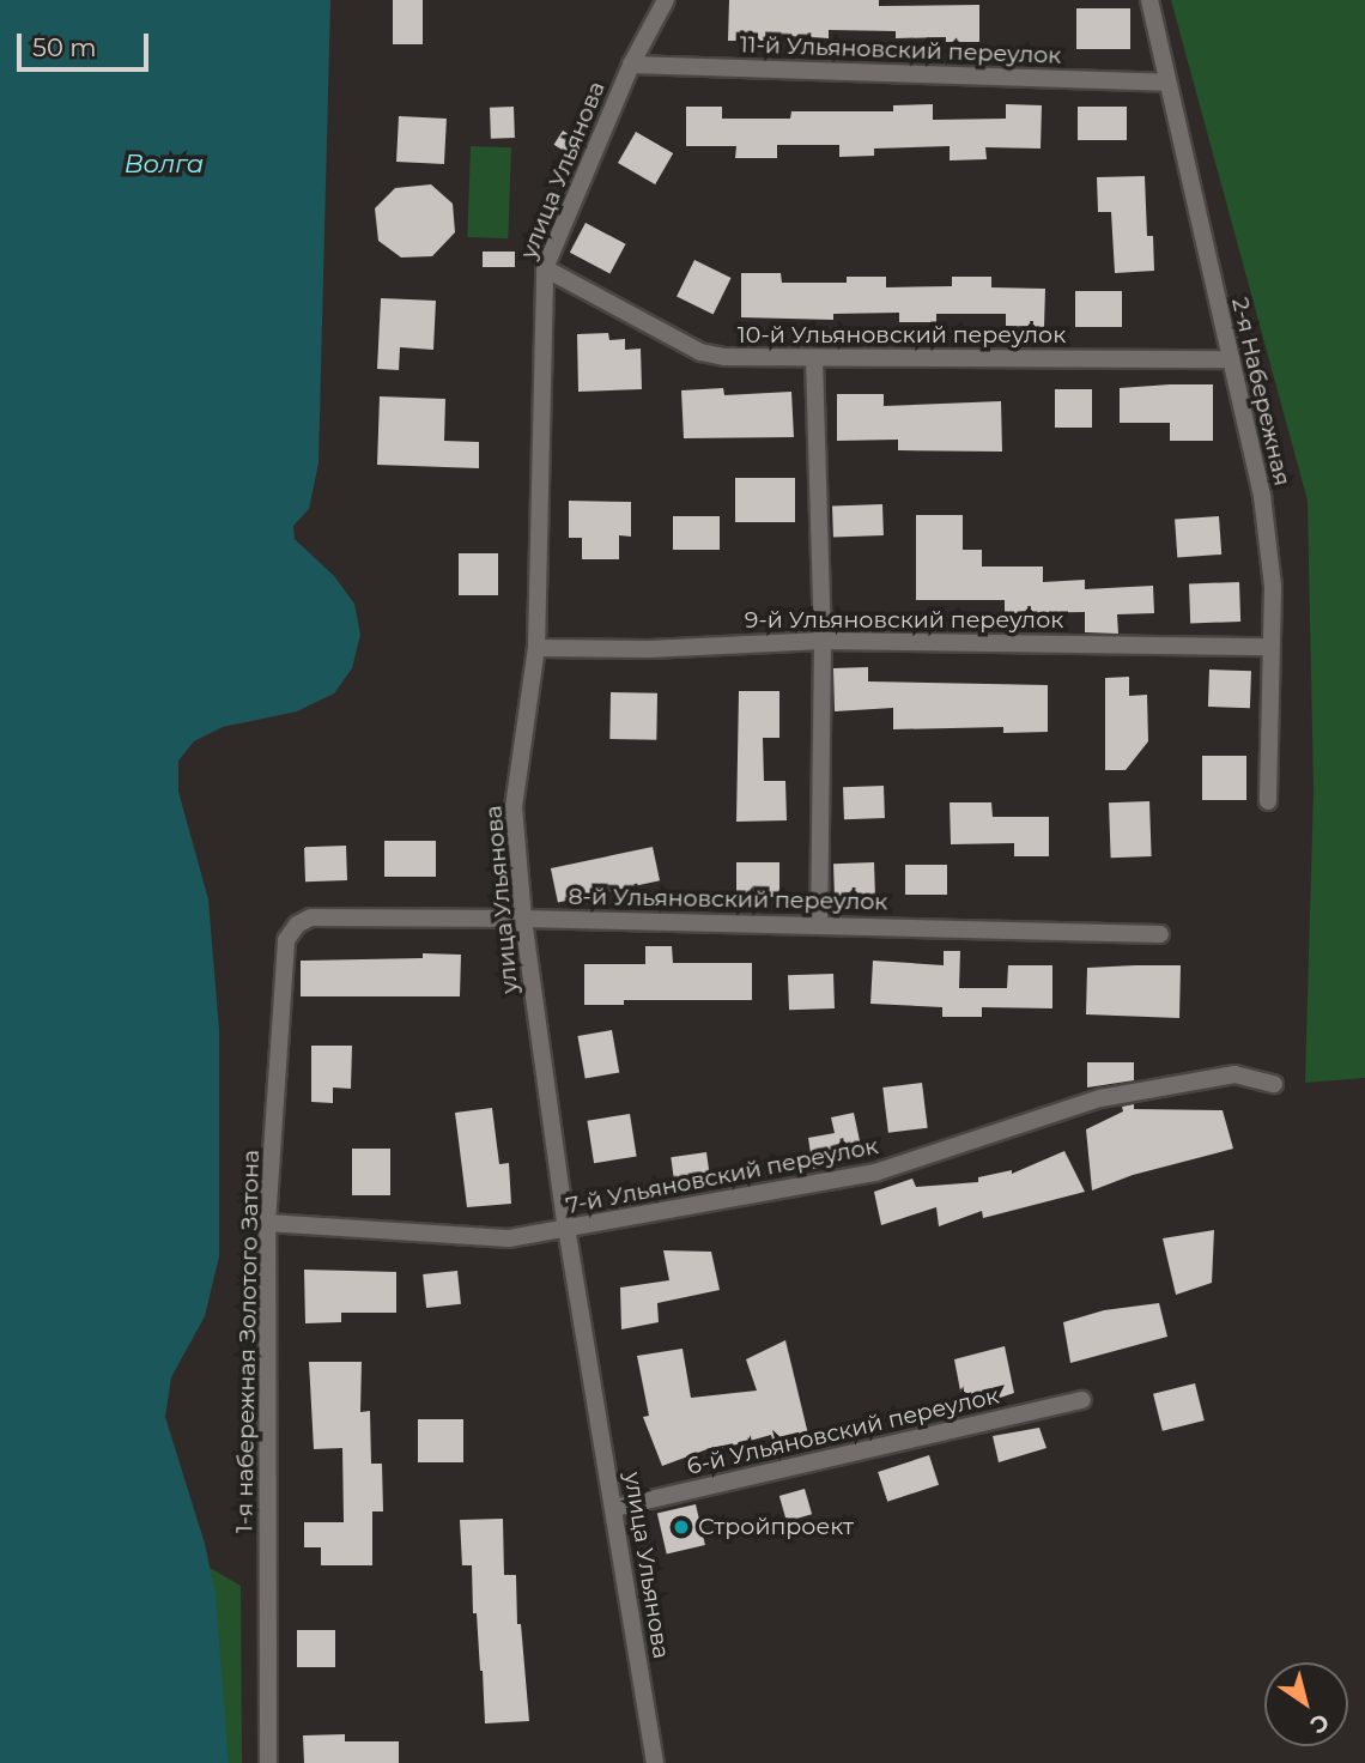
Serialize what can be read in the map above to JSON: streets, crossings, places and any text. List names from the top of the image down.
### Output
{
  "streets": {
    "street": [
      "11-й Ульяновский переулок",
      "улица Ульянова",
      "10-й Ульяновский переулок",
      "2-я Набережная",
      "9-й Ульяновский переулок",
      "8-й Ульяновский переулок",
      "7-й Ульяновский переулок",
      "1-я набережная Золотого Затона",
      "6-й Ульяновский переулок"
    ]
  },
  "crossings": [
    ["11-й Ульяновский переулок", "улица Ульянова"],
    ["11-й Ульяновский переулок", "2-я Набережная"],
    ["улица Ульянова", "10-й Ульяновский переулок"],
    ["улица Ульянова", "9-й Ульяновский переулок"],
    ["улица Ульянова", "8-й Ульяновский переулок"],
    ["улица Ульянова", "7-й Ульяновский переулок"],
    ["улица Ульянова", "6-й Ульяновский переулок"],
    ["10-й Ульяновский переулок", "2-я Набережная"],
    ["2-я Набережная", "9-й Ульяновский переулок"],
    ["8-й Ульяновский переулок", "1-я набережная Золотого Затона"],
    ["7-й Ульяновский переулок", "1-я набережная Золотого Затона"]
  ],
  "water": ["Волга"],
  "places": ["Стройпроект"],
  "scale_bar": "50 m",
  "north": "bottom right"
}
